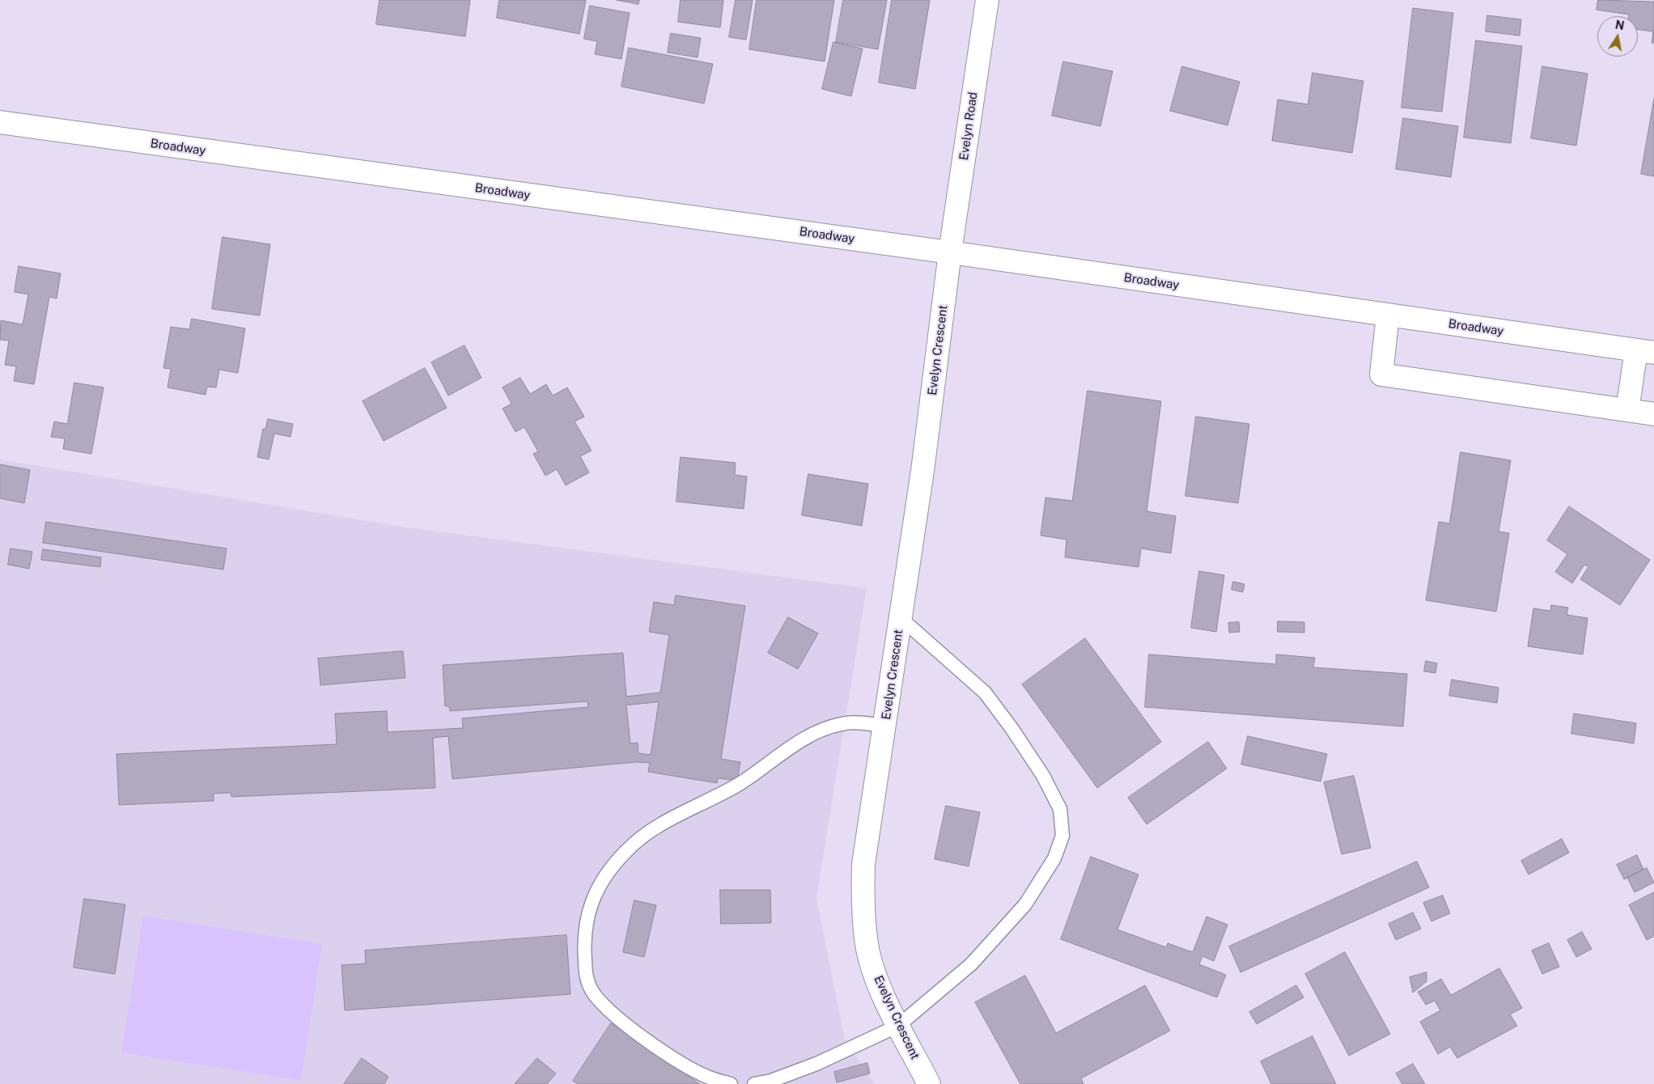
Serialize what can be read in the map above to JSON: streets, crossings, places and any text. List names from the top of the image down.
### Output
{
  "streets": {
    "main road": ["Evelyn Road", "Broadway", "Evelyn Crescent"]
  },
  "crossings": [
    ["Evelyn Road", "Broadway"],
    ["Evelyn Road", "Evelyn Crescent"],
    ["Broadway", "Evelyn Crescent"]
  ],
  "north": "top"
}
